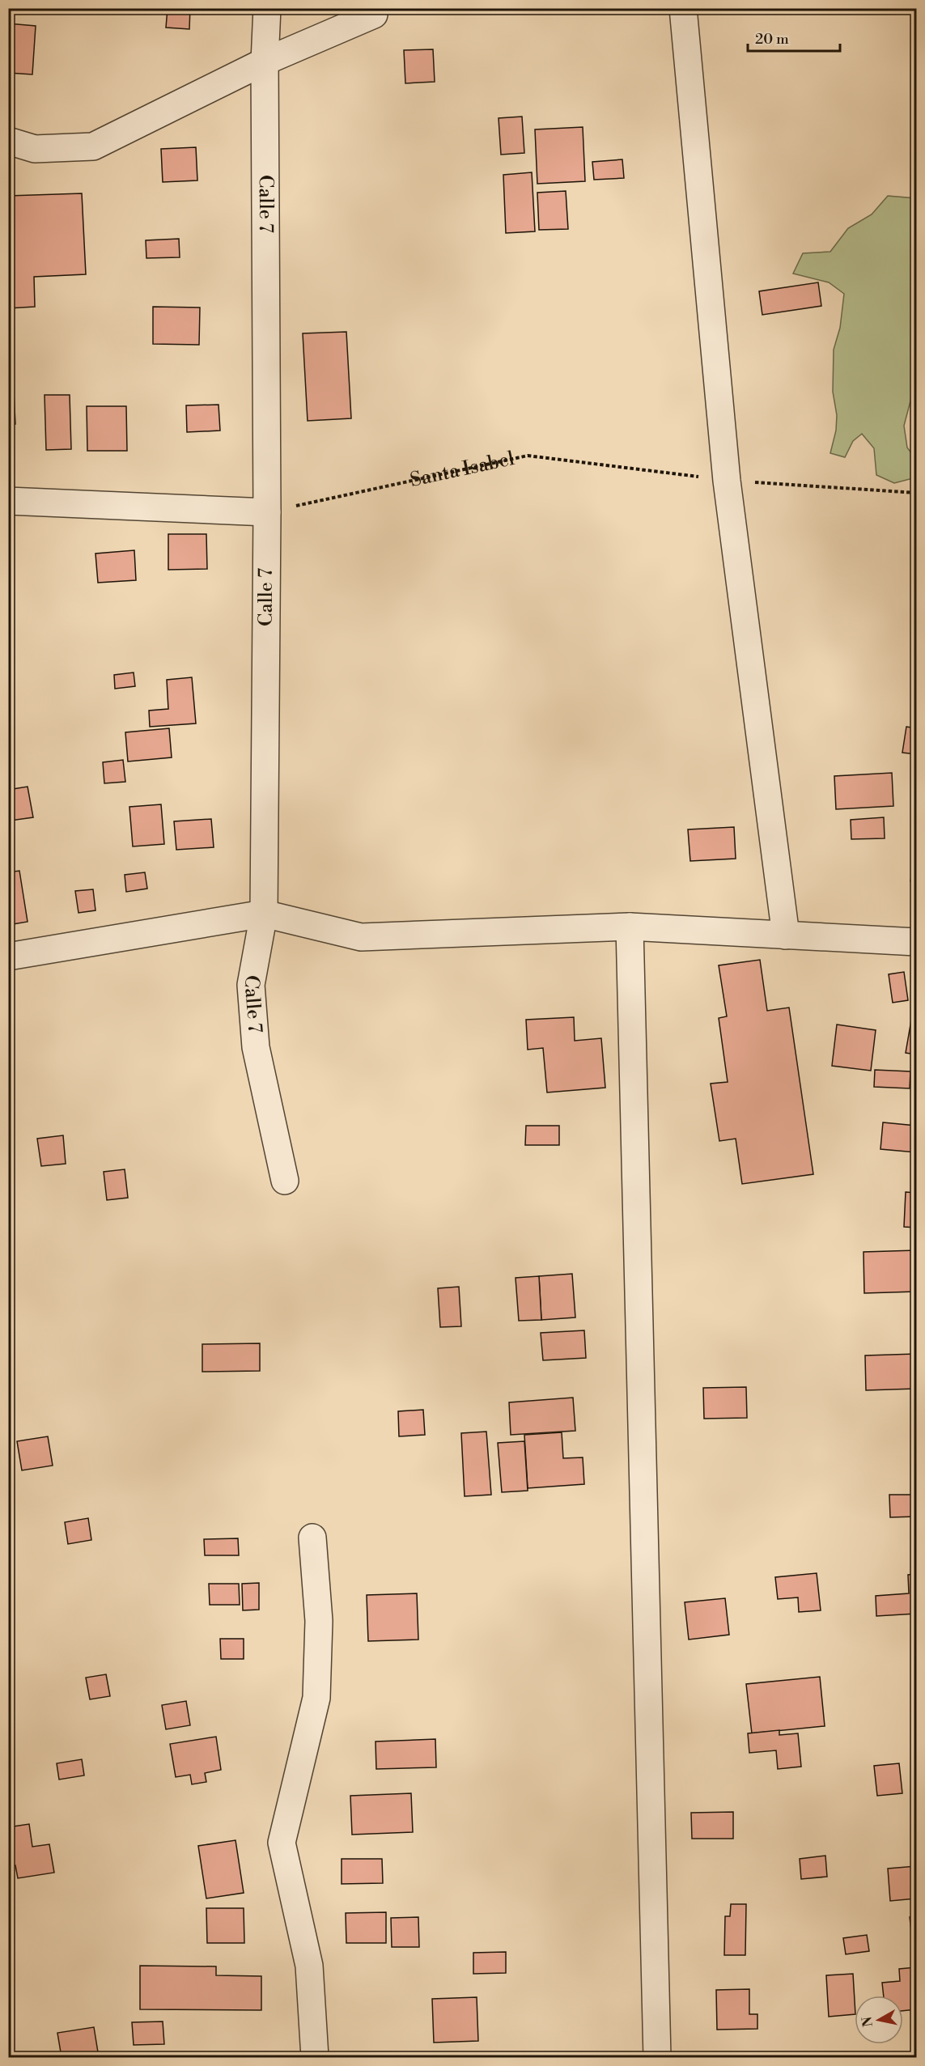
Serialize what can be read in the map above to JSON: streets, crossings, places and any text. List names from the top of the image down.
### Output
{
  "streets": {
    "street": ["Calle 7"],
    "path": ["Santa Isabel"]
  },
  "crossings": [
    ["Calle 7", "Santa Isabel"]
  ],
  "scale_bar": "20 m",
  "north": "left"
}
